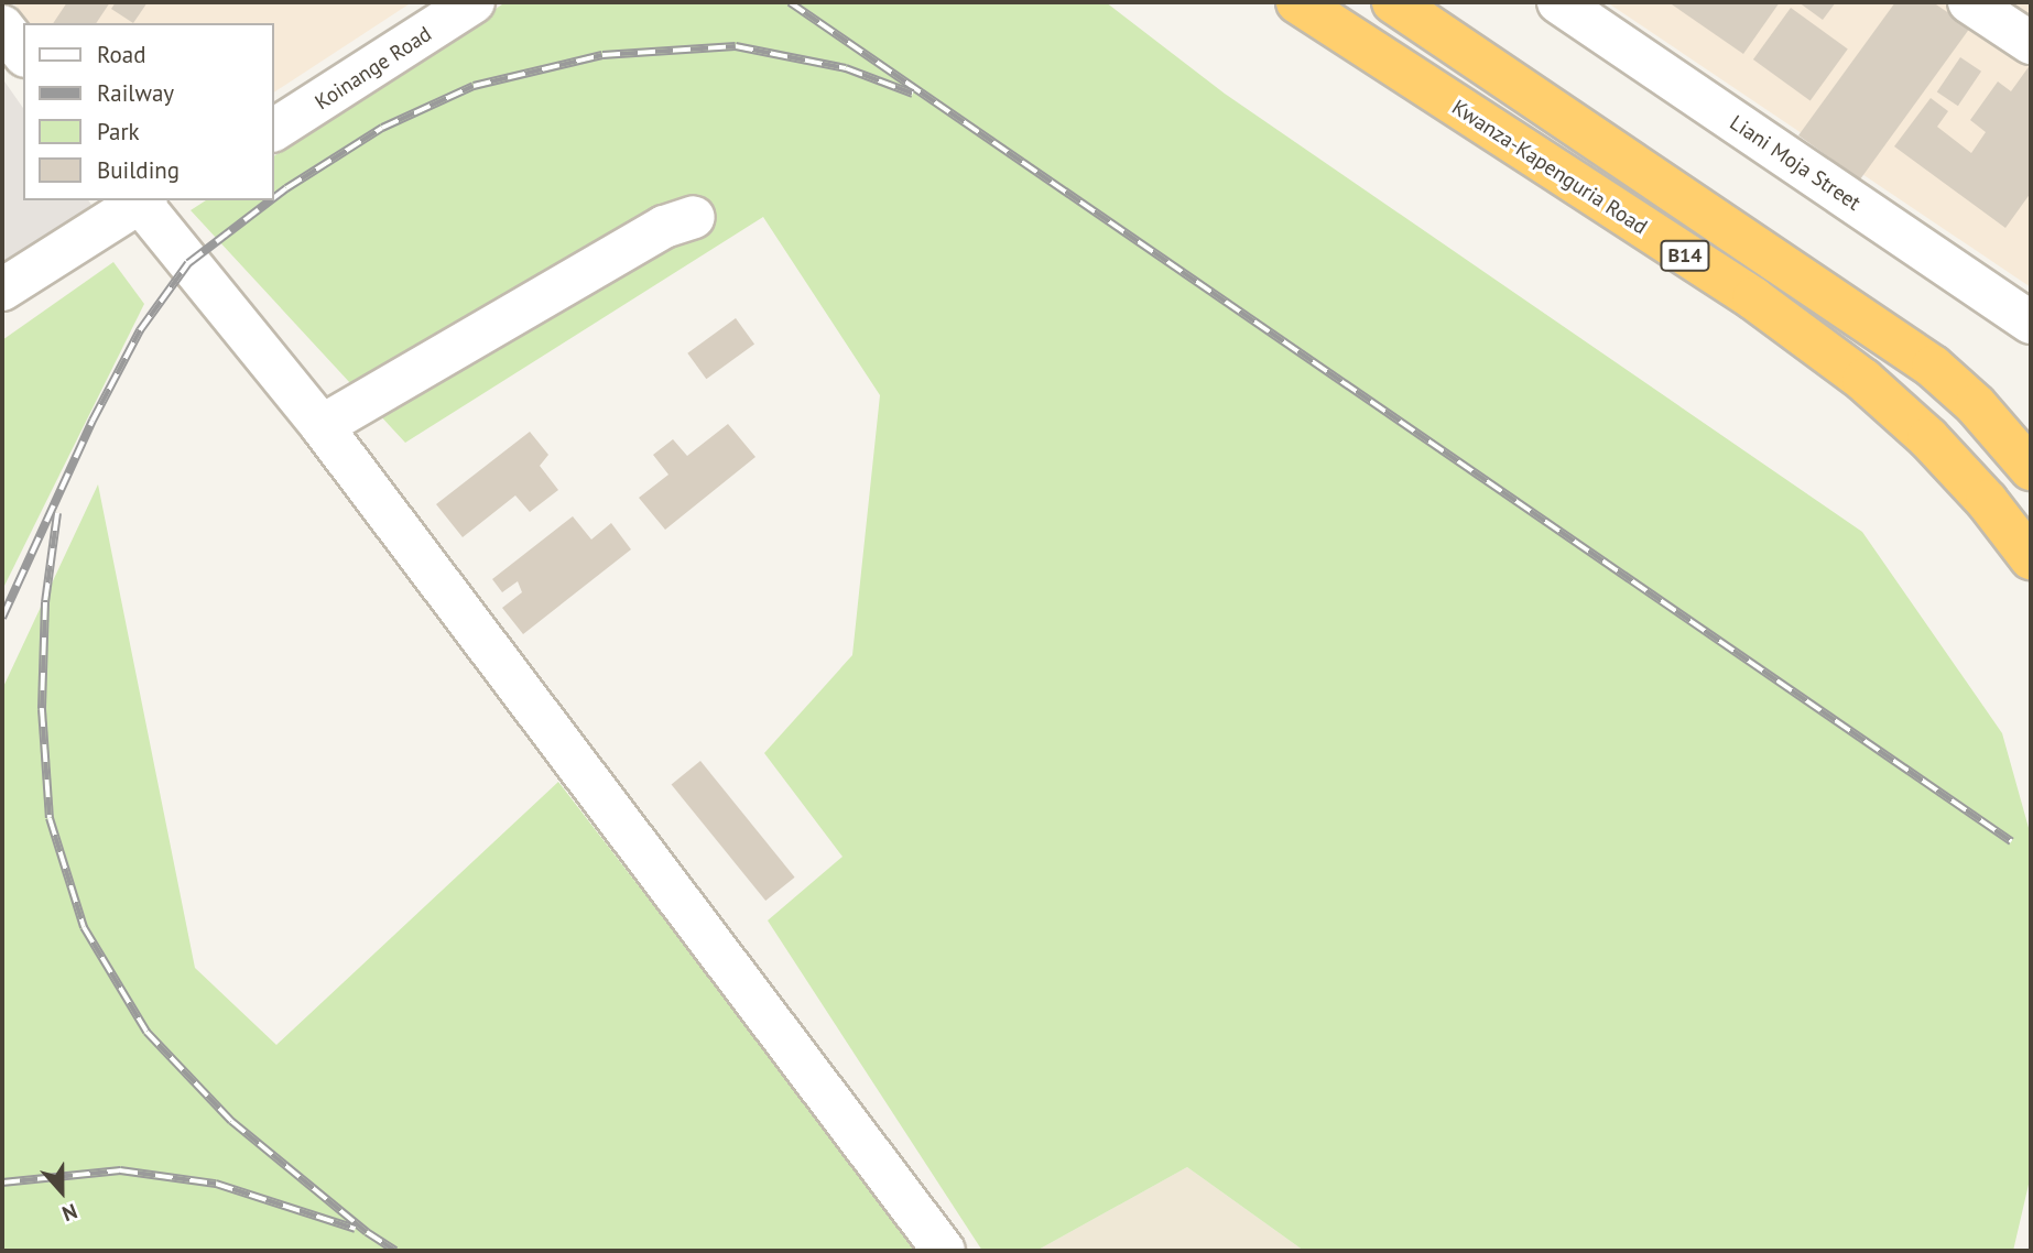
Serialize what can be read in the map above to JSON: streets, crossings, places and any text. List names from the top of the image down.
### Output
{
  "streets": {
    "highway": ["Kwanza-Kapenguria Road", "B14"],
    "street": ["Koinange Road", "Liani Moja Street"]
  },
  "legend": [
    "Road",
    "Railway",
    "Park",
    "Building"
  ],
  "north": "bottom"
}
